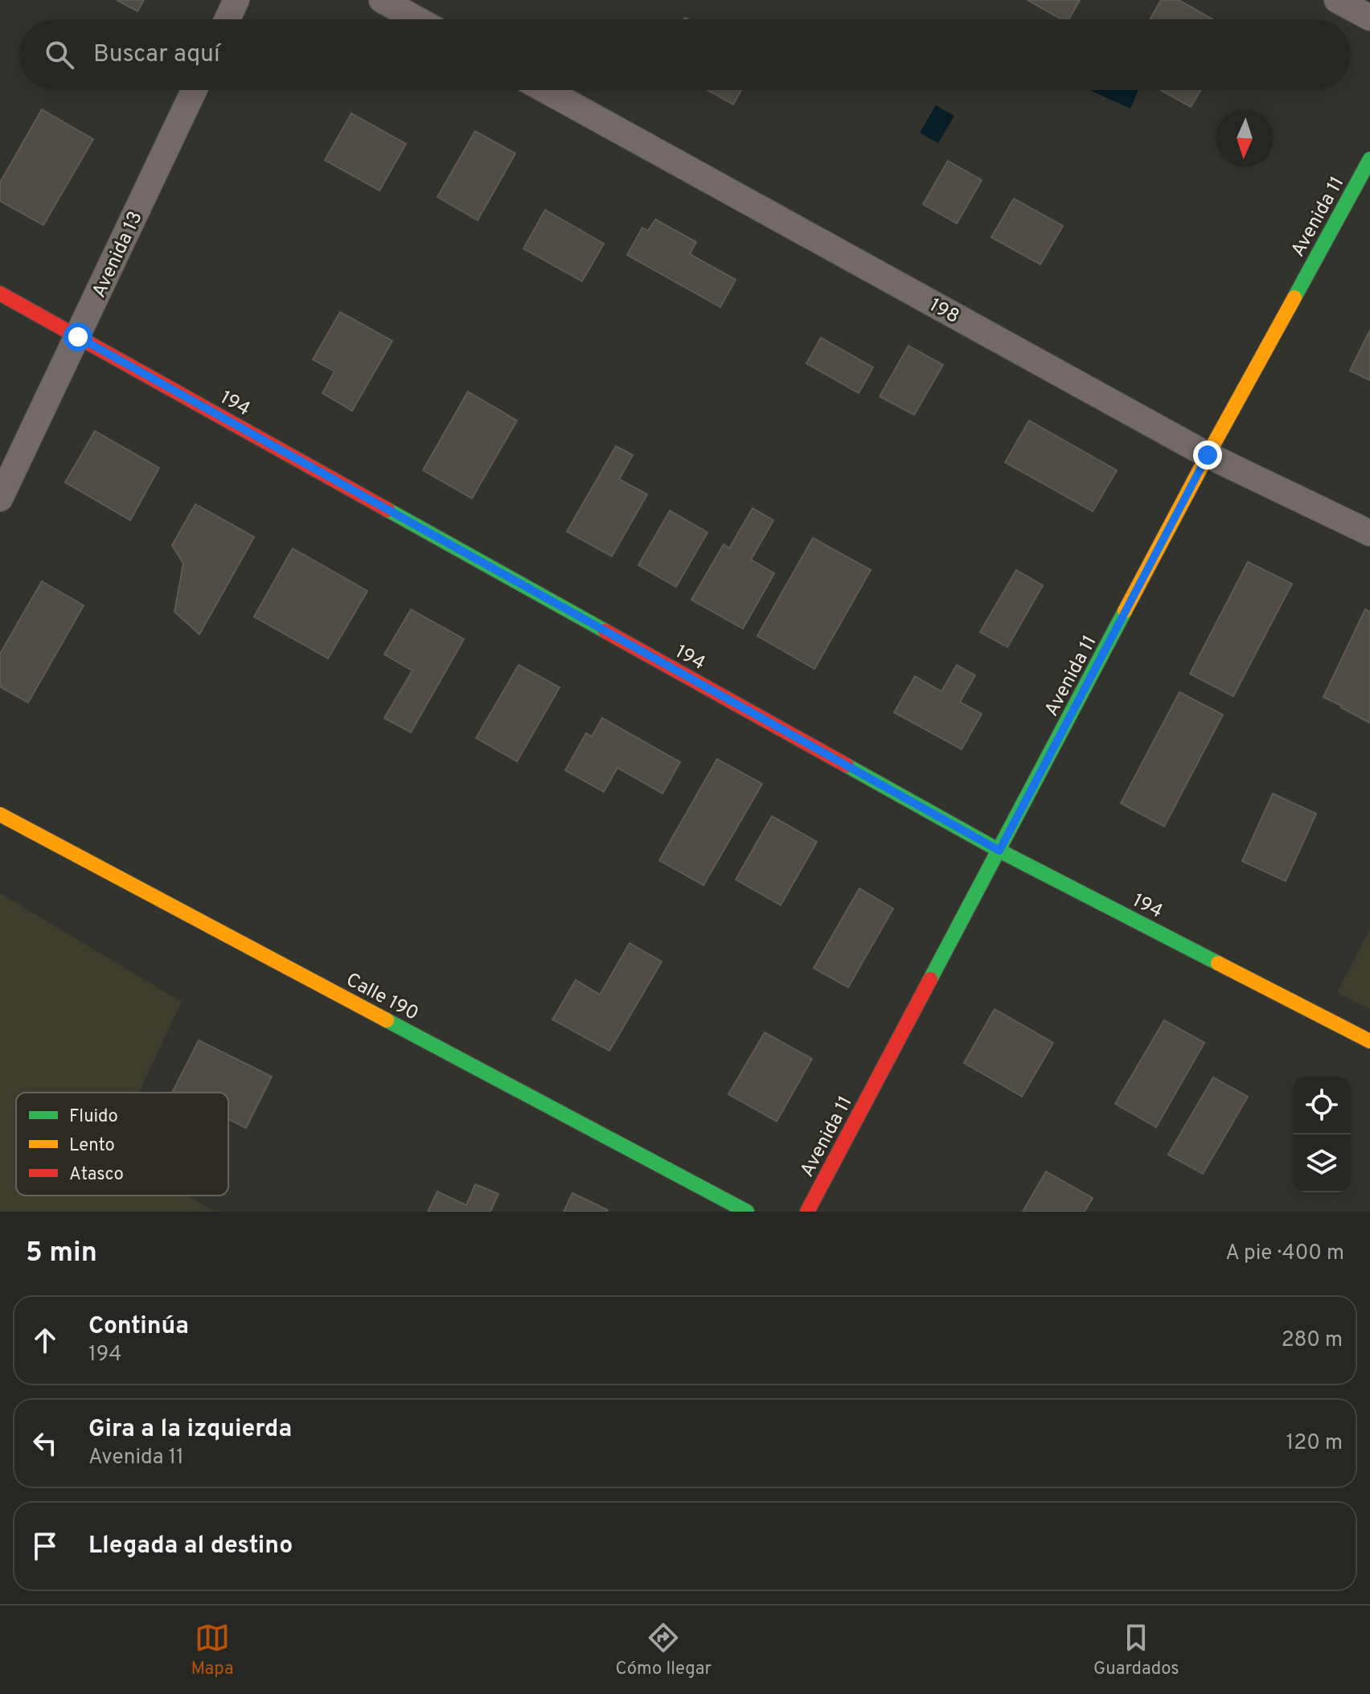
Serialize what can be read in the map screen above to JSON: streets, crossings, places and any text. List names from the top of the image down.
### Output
{
  "streets": {
    "street": [
      "Avenida 11",
      "Avenida 13",
      "198",
      "194",
      "Calle 190"
    ]
  },
  "crossings": [
    ["Avenida 11", "198"],
    ["Avenida 11", "194"],
    ["Avenida 13", "194"]
  ],
  "legend": ["Fluido", "Lento", "Atasco"],
  "north": "bottom",
  "page": {
    "search": "Buscar aquí",
    "heading": ["5 min", "A pie · 400 m"],
    "list": [
      ["Continúa", "194", "280 m"],
      ["Gira a la izquierda", "Avenida 11", "120 m"],
      "Llegada al destino"
    ],
    "nav": ["Mapa", "Cómo llegar", "Guardados"]
  }
}
